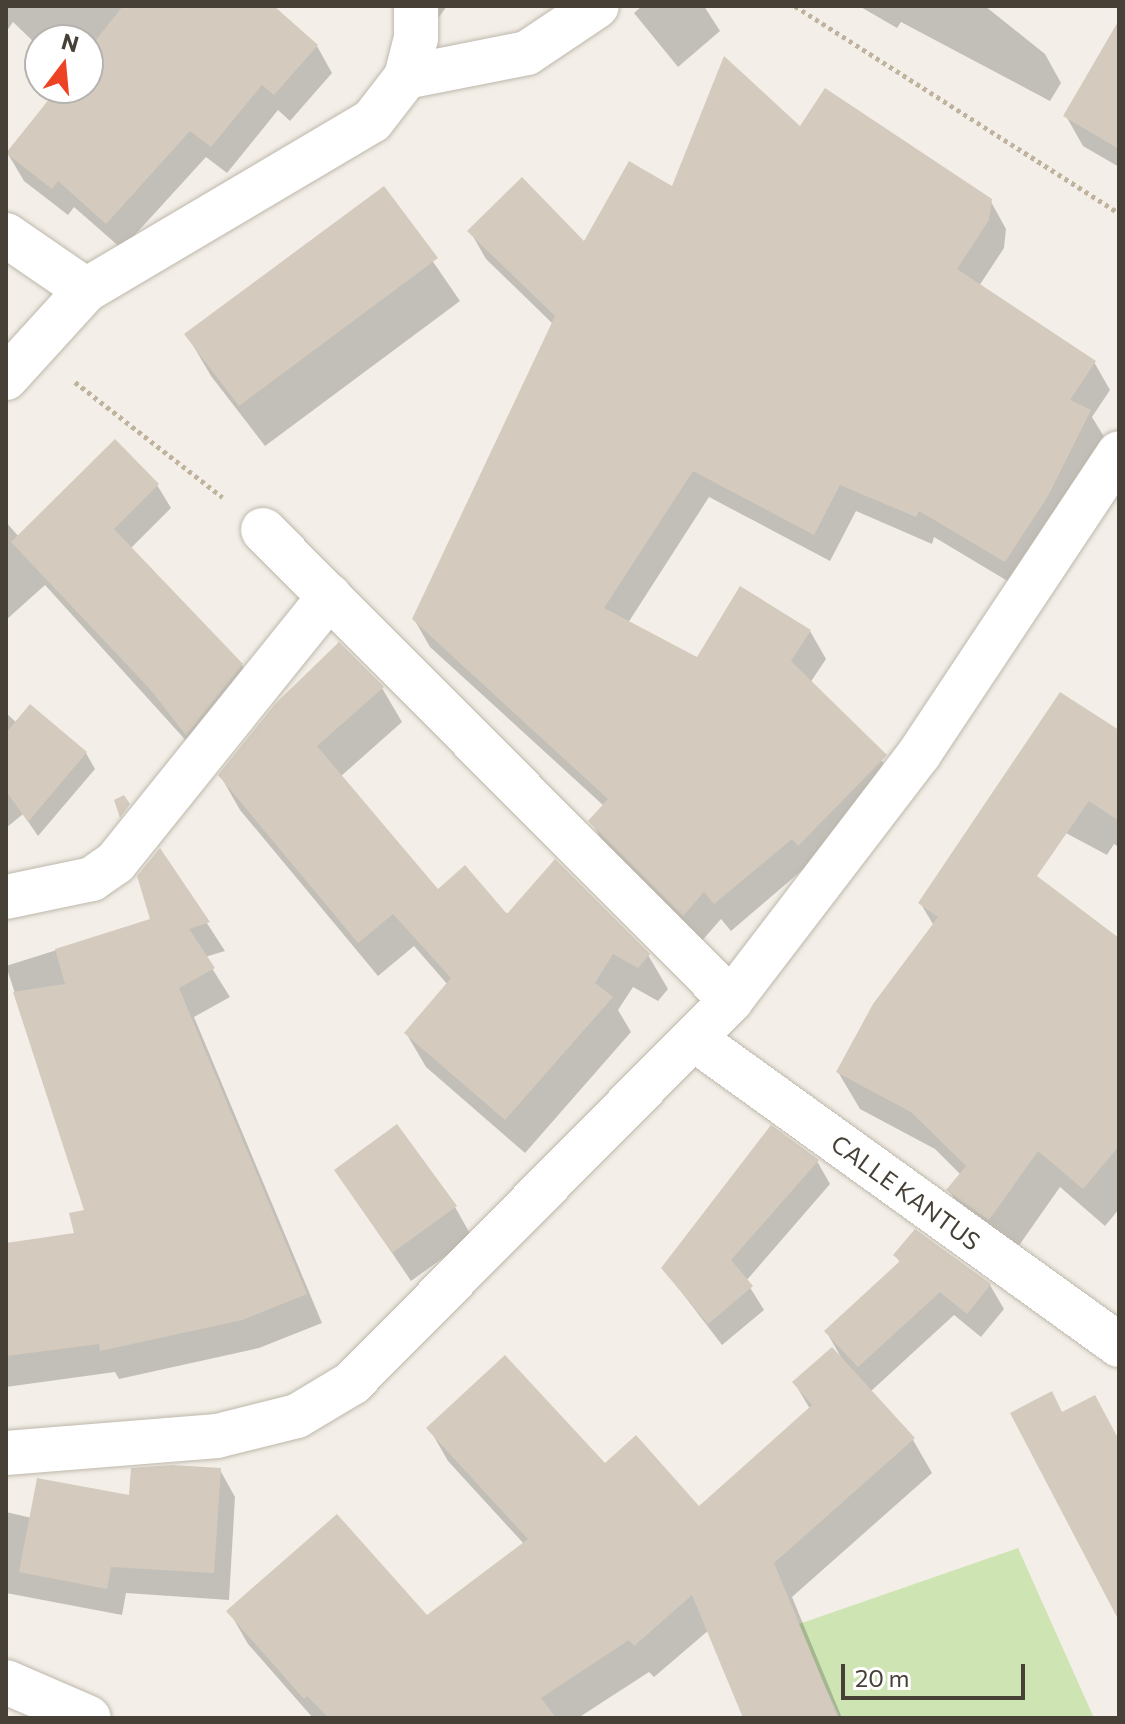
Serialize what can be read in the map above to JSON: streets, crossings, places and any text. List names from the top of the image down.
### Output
{
  "streets": {
    "street": ["CALLE KANTUS"]
  },
  "scale_bar": "20 m",
  "north": "top"
}
